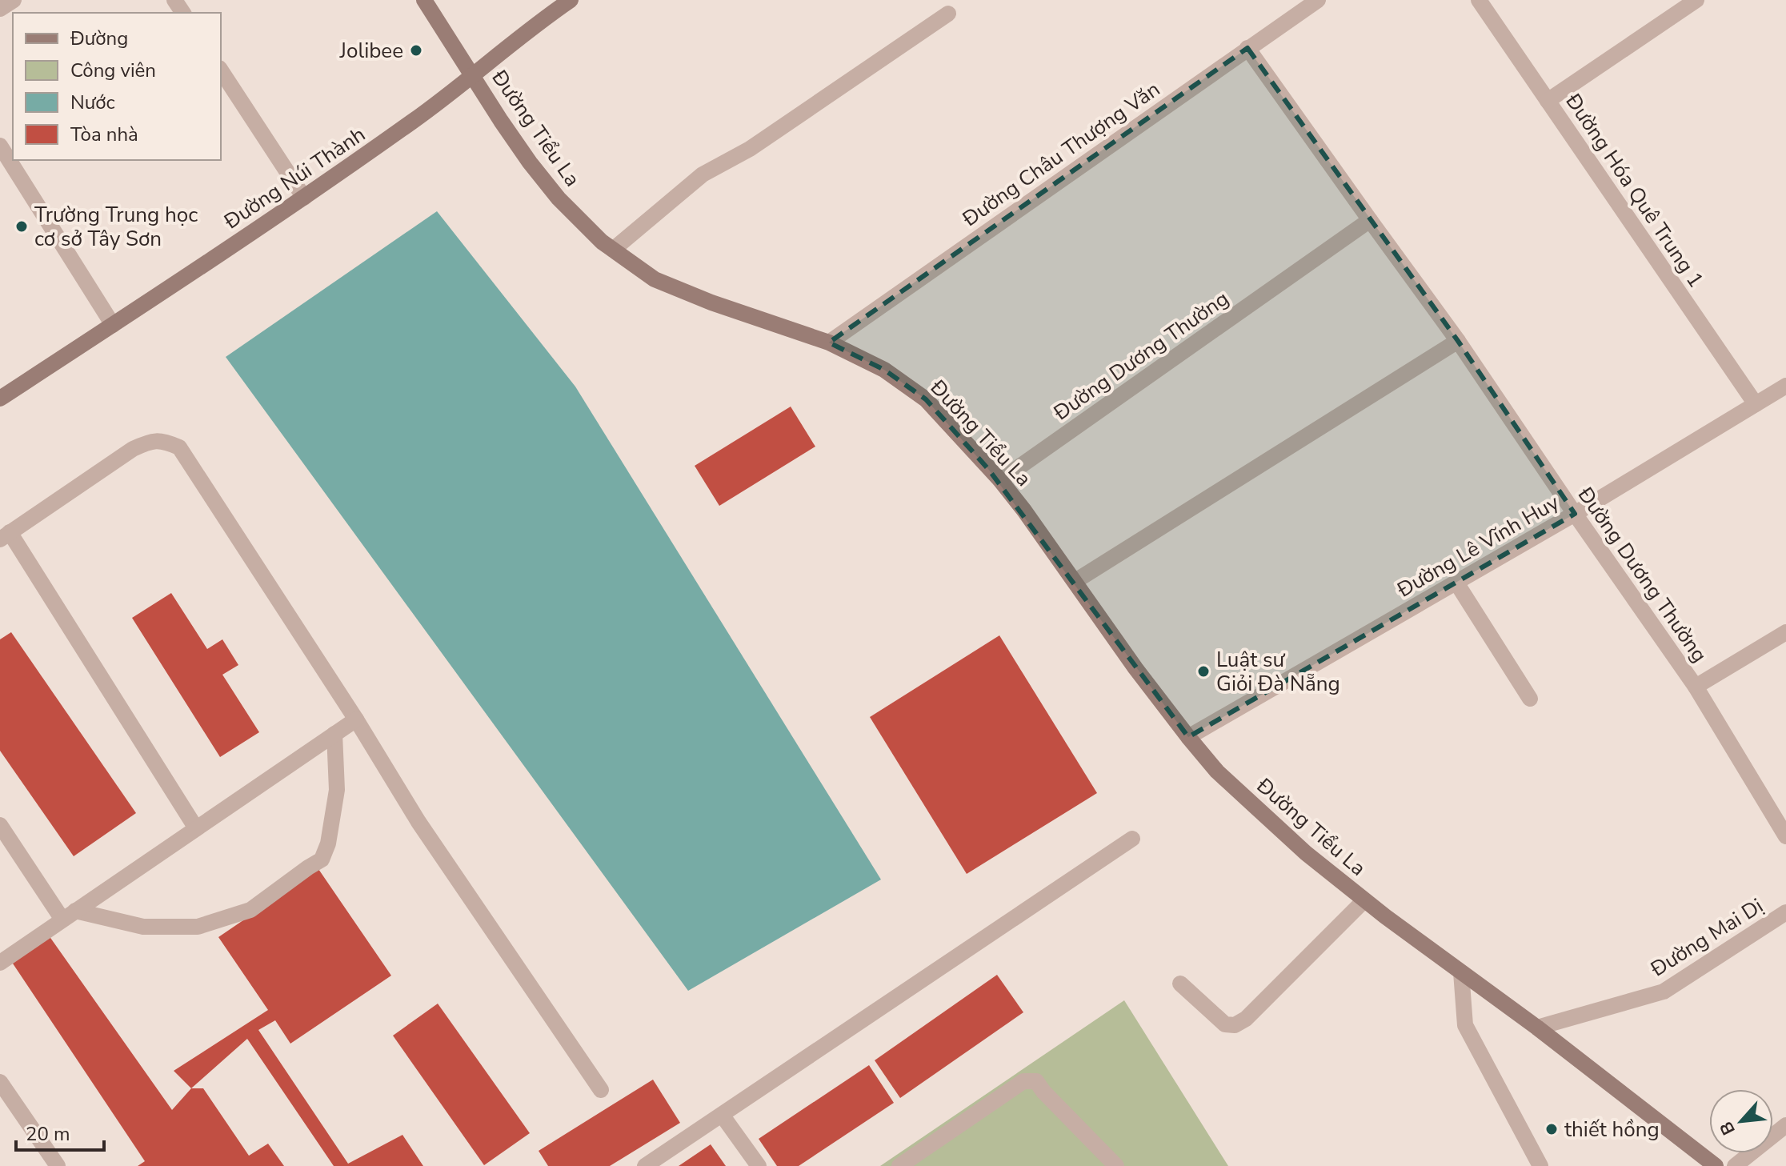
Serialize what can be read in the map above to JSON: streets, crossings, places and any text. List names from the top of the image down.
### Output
{
  "streets": {
    "main road": ["Đường Tiểu La", "Đường Núi Thành"],
    "street": [
      "Đường Châu Thượng Văn",
      "Đường Hóa Quê Trung 1",
      "Đường Dương Thường",
      "Đường Lê Vĩnh Huy",
      "Đường Mai Dị"
    ]
  },
  "crossings": [
    ["Đường Tiểu La", "Đường Châu Thượng Văn"],
    ["Đường Tiểu La", "Đường Núi Thành"],
    ["Đường Tiểu La", "Đường Dương Thường"],
    ["Đường Tiểu La", "Đường Lê Vĩnh Huy"],
    ["Đường Tiểu La", "Đường Mai Dị"],
    ["Đường Châu Thượng Văn", "Đường Dương Thường"],
    ["Đường Hóa Quê Trung 1", "Đường Lê Vĩnh Huy"],
    ["Đường Dương Thường", "Đường Lê Vĩnh Huy"]
  ],
  "places": [
    "Jolibee",
    "Trường Trung học cơ sở Tây Sơn",
    "Luật sư Giỏi Đà Nẵng",
    "thiết hồng"
  ],
  "legend": [
    "Đường",
    "Công viên",
    "Nước",
    "Tòa nhà"
  ],
  "scale_bar": "20 m",
  "north": "bottom left"
}
